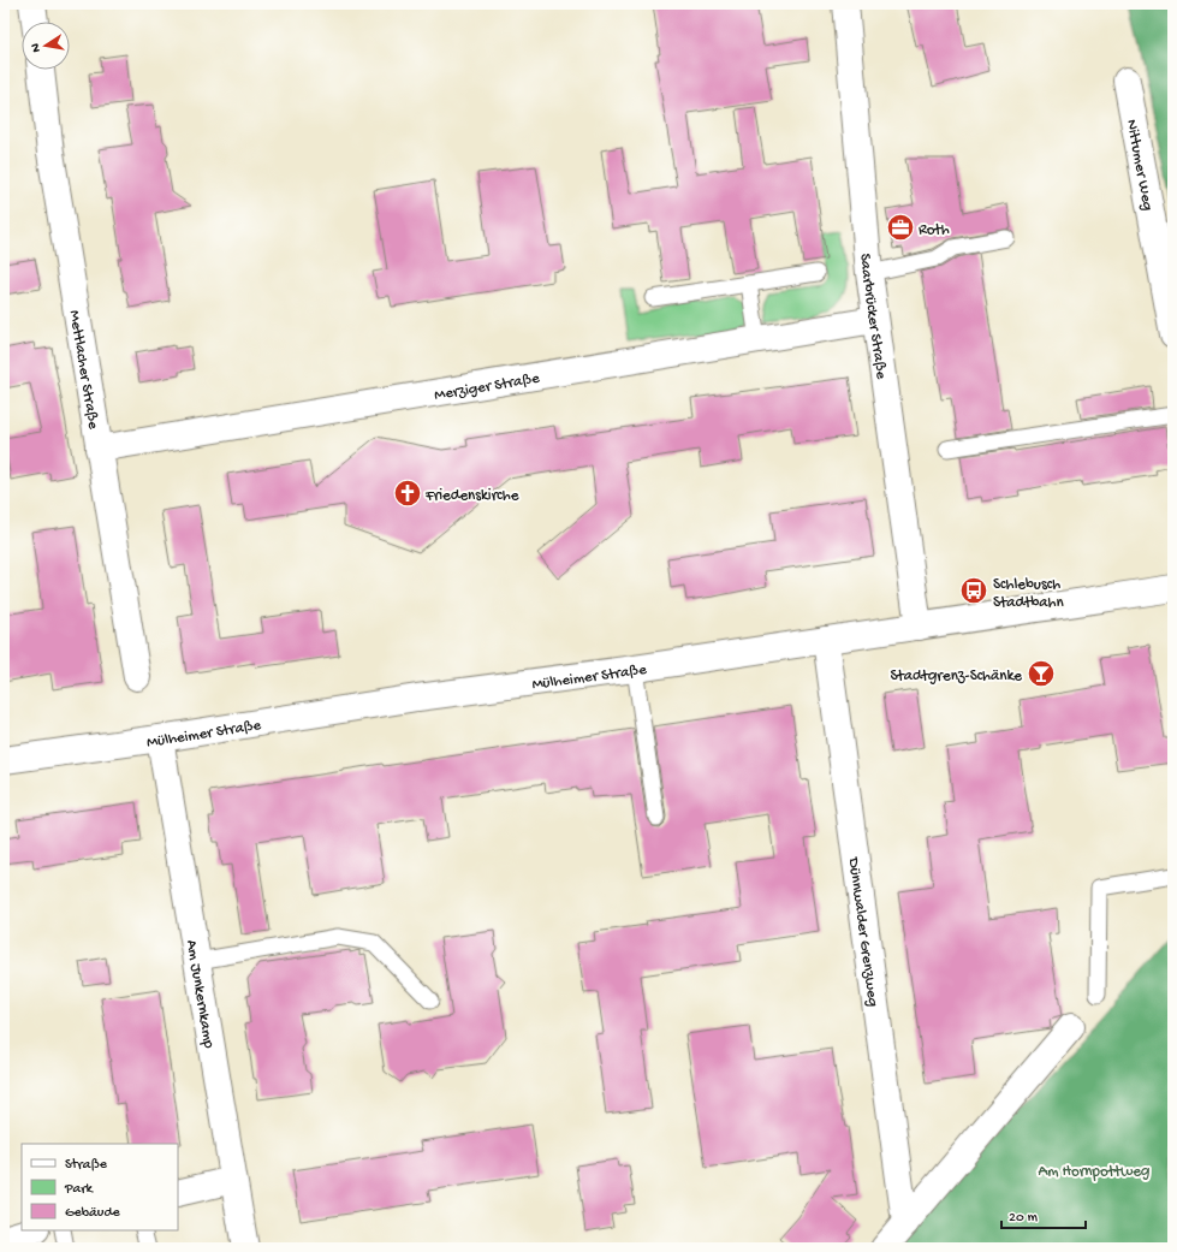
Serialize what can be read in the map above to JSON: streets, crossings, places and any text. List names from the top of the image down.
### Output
{
  "streets": {
    "street": [
      "Nittumer Weg",
      "Saarbrücker Straße",
      "Mettlacher Straße",
      "Merziger Straße",
      "Mülheimer Straße",
      "Dünnwalder Grenzweg",
      "Am Junkernkamp"
    ]
  },
  "crossings": [
    ["Saarbrücker Straße", "Merziger Straße"],
    ["Saarbrücker Straße", "Mülheimer Straße"],
    ["Mettlacher Straße", "Merziger Straße"],
    ["Mülheimer Straße", "Dünnwalder Grenzweg"],
    ["Mülheimer Straße", "Am Junkernkamp"]
  ],
  "parks": ["Am Hornpottweg"],
  "places": {
    "office": ["Roth"],
    "church": ["Friedenskirche"],
    "bus stop": ["Schlebusch Stadtbahn"],
    "bar": ["Stadtgrenz-Schänke"]
  },
  "legend": ["Straße", "Park", "Gebäude"],
  "scale_bar": "20 m",
  "north": "left"
}
